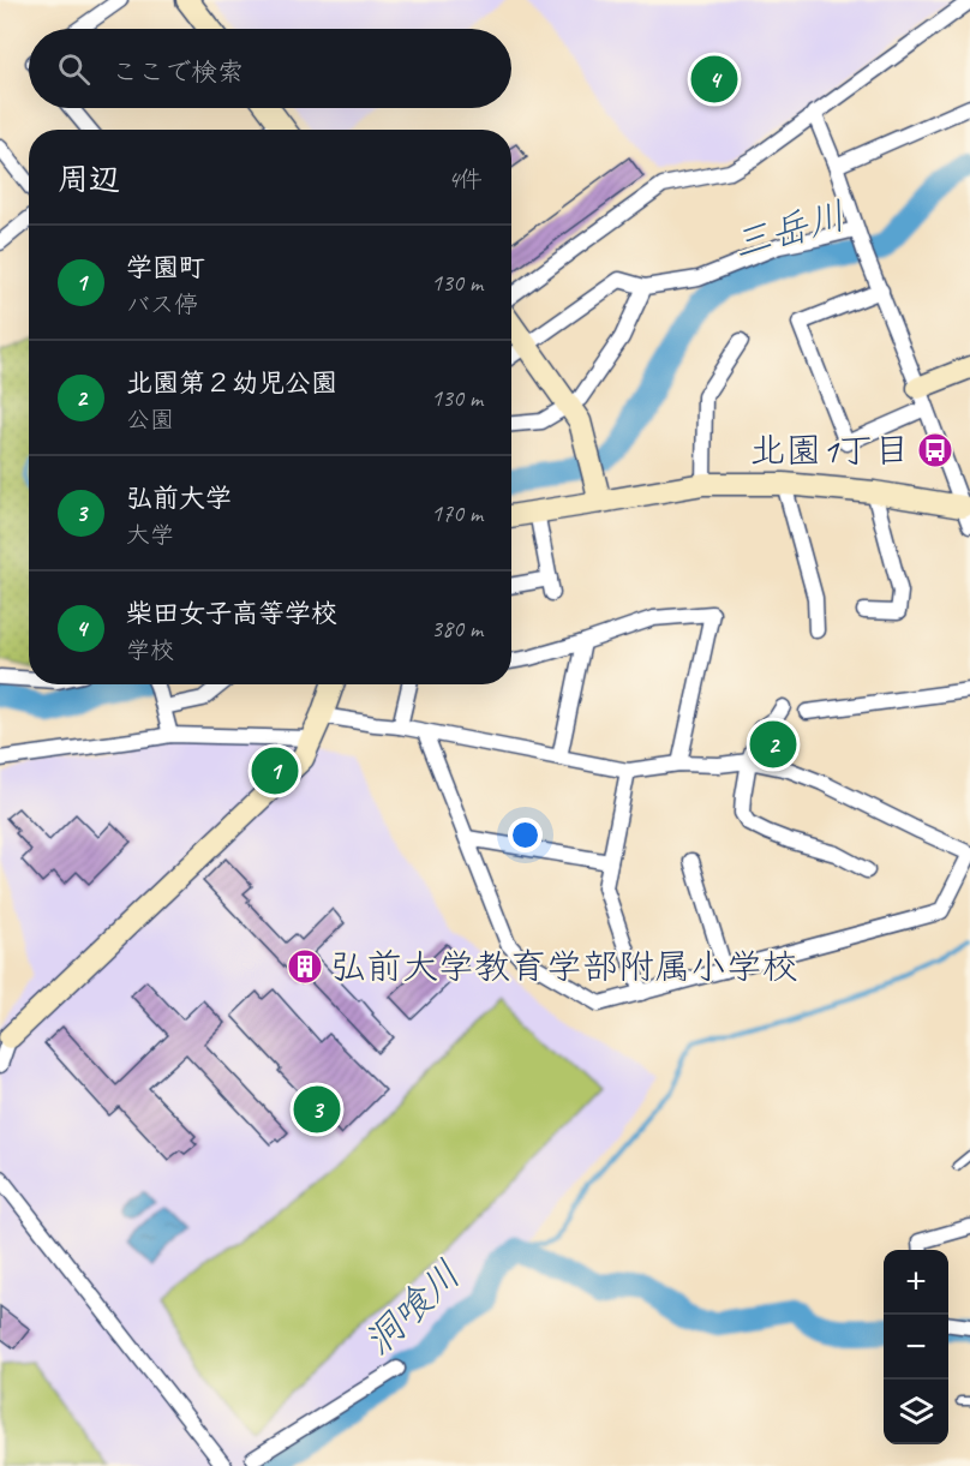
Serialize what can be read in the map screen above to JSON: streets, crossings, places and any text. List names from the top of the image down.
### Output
{
  "water": ["三岳川", "洞喰川"],
  "places": {
    "bus stop": ["北園1丁目"],
    "building": ["弘前大学教育学部附属小学校"]
  },
  "page": {
    "search": "ここで検索",
    "pins": [
      "4",
      "2",
      "1",
      "3"
    ],
    "heading": ["周辺", "4件"],
    "list": [
      {
        "mark": "1",
        "name": "学園町",
        "note": "バス停",
        "value": "130 m"
      },
      {
        "mark": "2",
        "name": "北園第２幼児公園",
        "note": "公園",
        "value": "130 m"
      },
      {
        "mark": "3",
        "name": "弘前大学",
        "note": "大学",
        "value": "170 m"
      },
      {
        "mark": "4",
        "name": "柴田女子高等学校",
        "note": "学校",
        "value": "380 m"
      }
    ],
    "map_buttons": ["+", "−"]
  }
}
